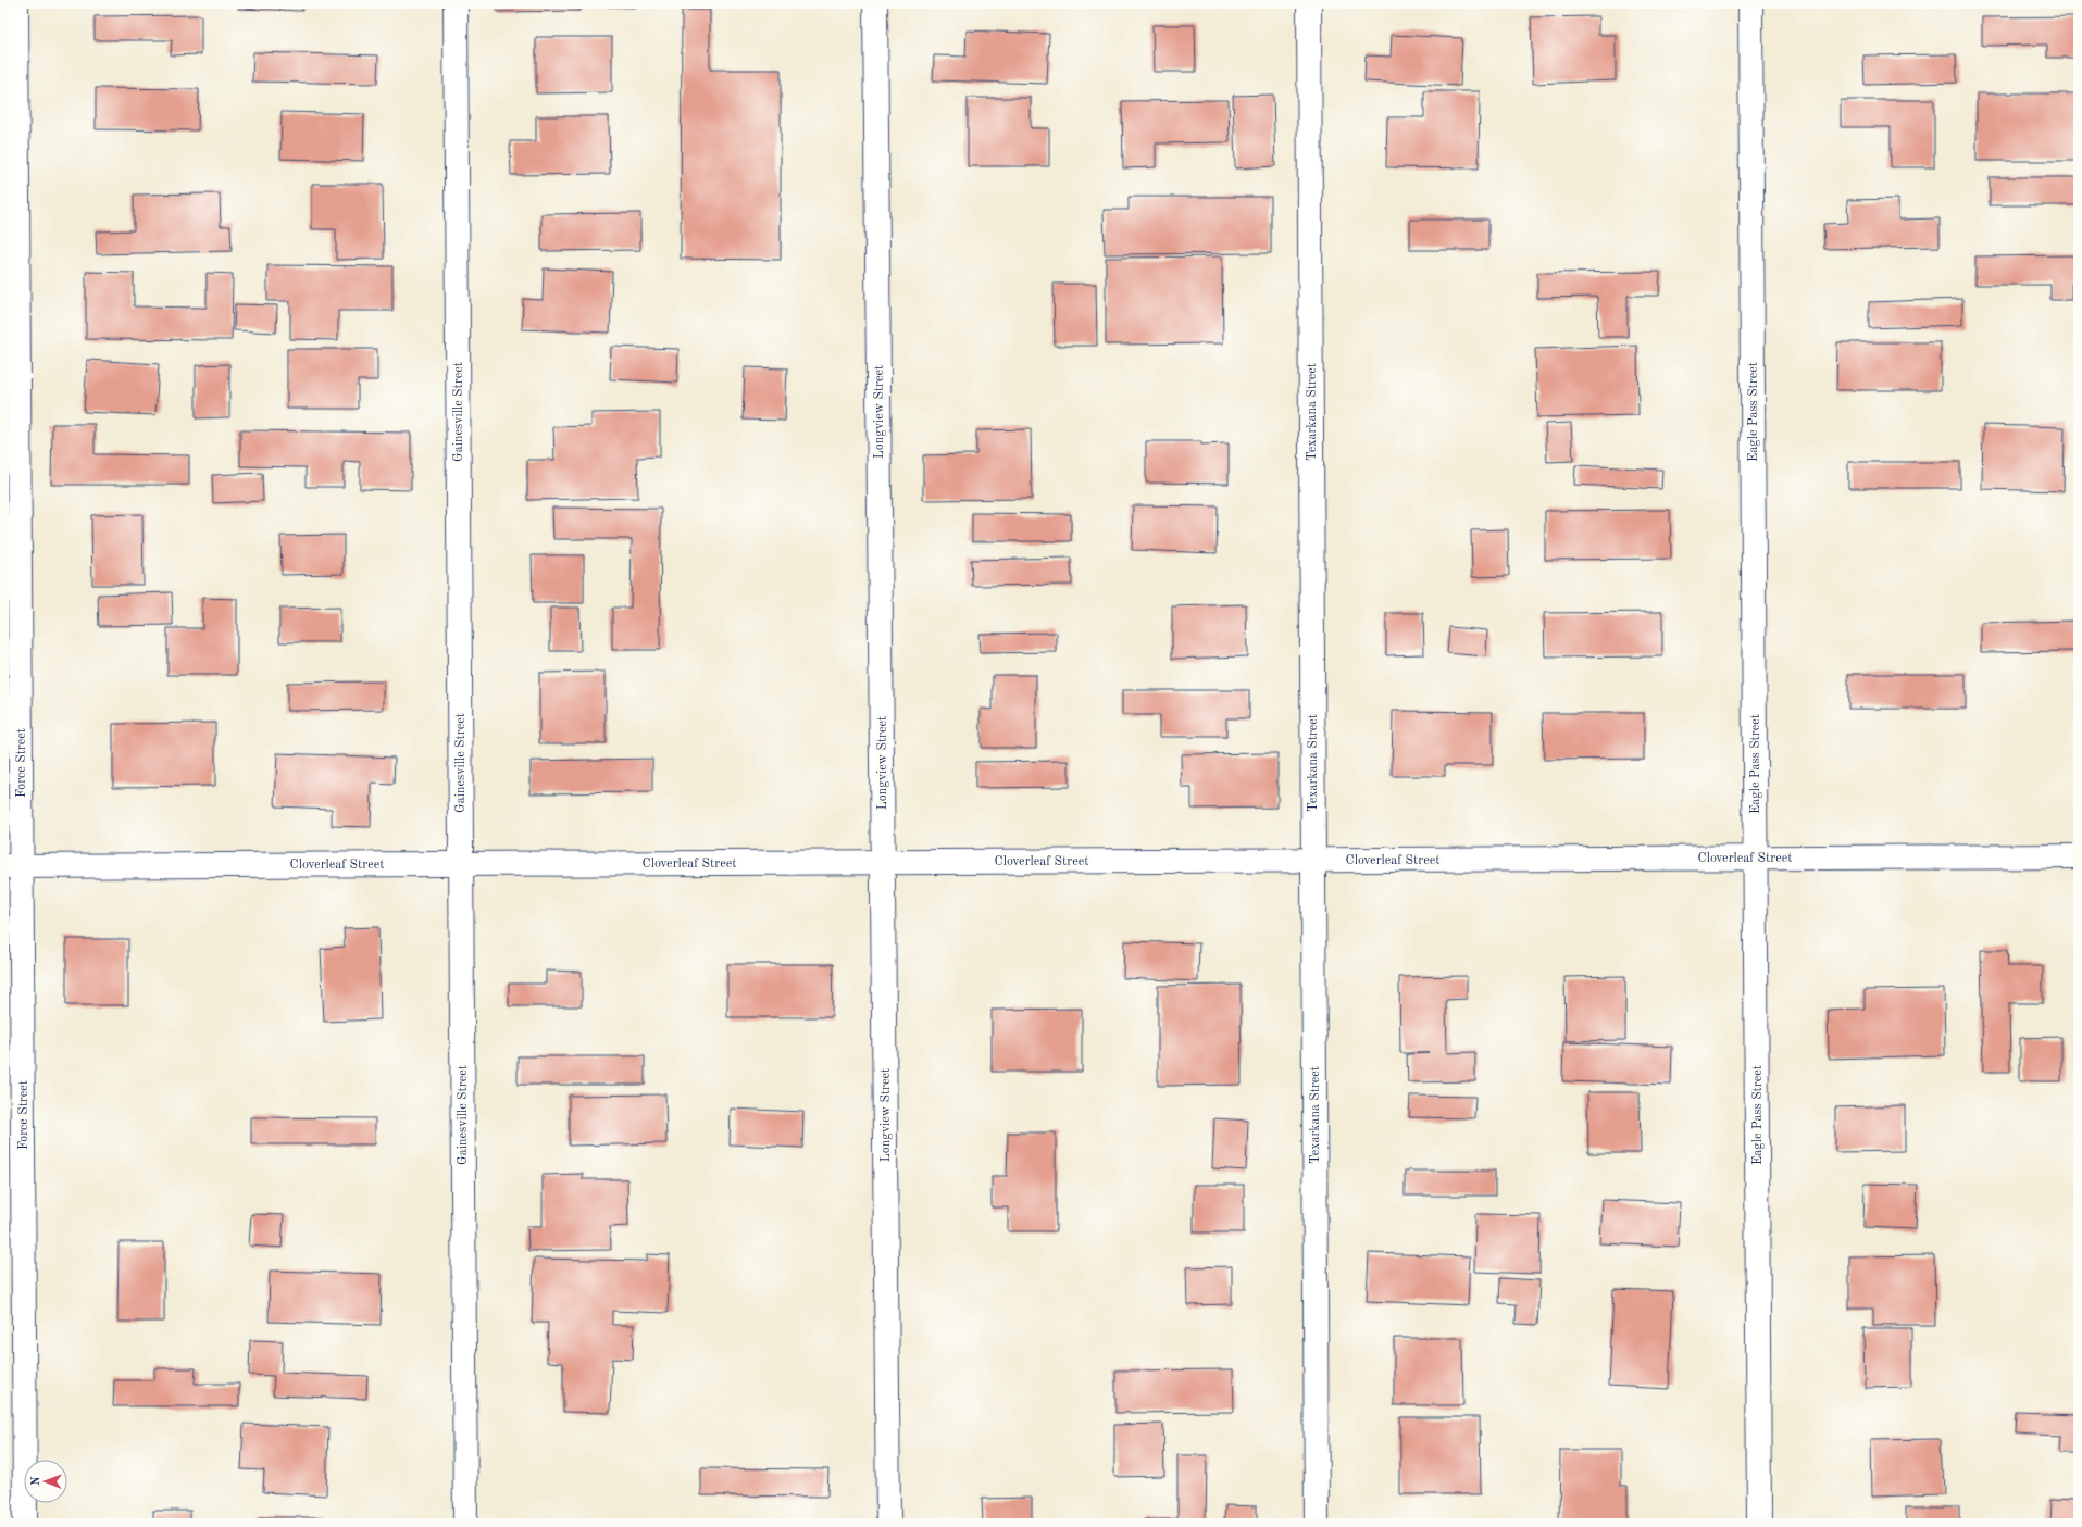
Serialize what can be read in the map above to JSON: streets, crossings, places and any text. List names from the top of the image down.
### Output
{
  "streets": {
    "street": [
      "Gainesville Street",
      "Longview Street",
      "Texarkana Street",
      "Eagle Pass Street",
      "Force Street",
      "Cloverleaf Street"
    ]
  },
  "crossings": [
    ["Gainesville Street", "Cloverleaf Street"],
    ["Longview Street", "Cloverleaf Street"],
    ["Texarkana Street", "Cloverleaf Street"],
    ["Eagle Pass Street", "Cloverleaf Street"],
    ["Force Street", "Cloverleaf Street"]
  ],
  "north": "left"
}
